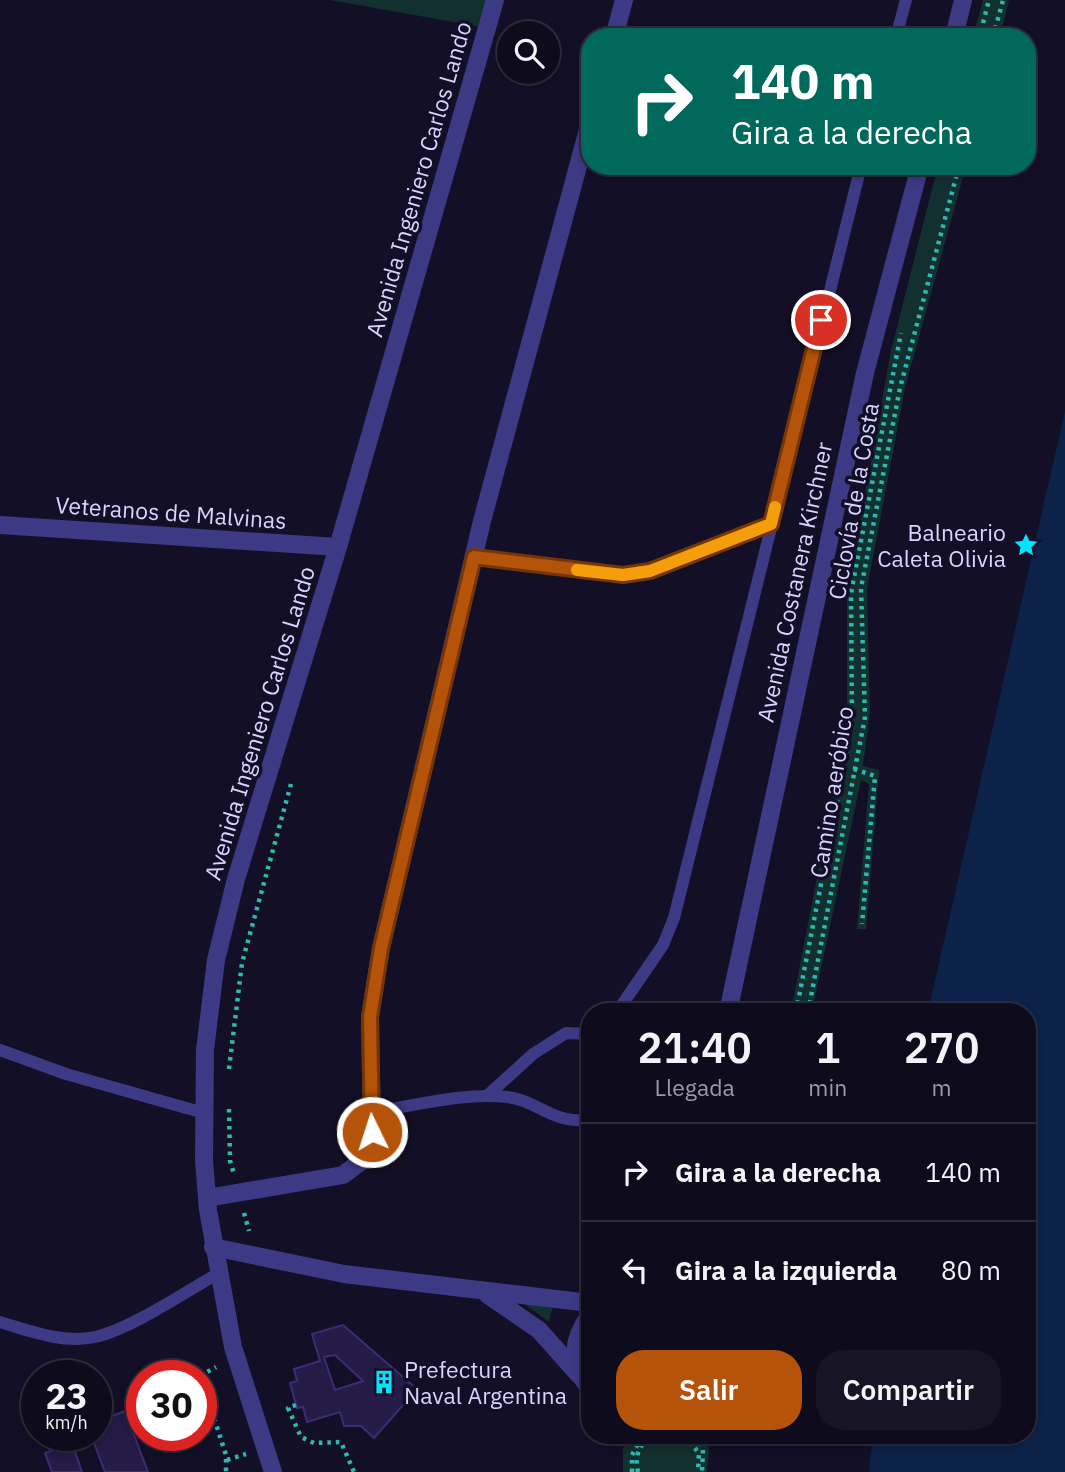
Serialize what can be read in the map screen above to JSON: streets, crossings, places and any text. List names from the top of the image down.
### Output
{
  "streets": {
    "street": ["Avenida Ingeniero Carlos Lando", "Veteranos de Malvinas", "Avenida Costanera Kirchner"],
    "path": ["Ciclovía de la Costa", "Camino aeróbico"]
  },
  "crossings": [
    ["Avenida Ingeniero Carlos Lando", "Veteranos de Malvinas"]
  ],
  "places": {
    "place": ["Balneario Caleta Olivia"],
    "building": ["Prefectura Naval Argentina"]
  },
  "page": {
    "turn": ["140 m", "Gira a la derecha"],
    "eta": [
      "21:40",
      "Llegada",
      "1",
      "min",
      "270",
      "m"
    ],
    "list": [
      {
        "name": "Gira a la derecha",
        "value": "140 m"
      },
      {
        "name": "Gira a la izquierda",
        "value": "80 m"
      }
    ],
    "buttons": ["Salir", "Compartir"],
    "speed": "23 km/h",
    "limit": "30"
  }
}
